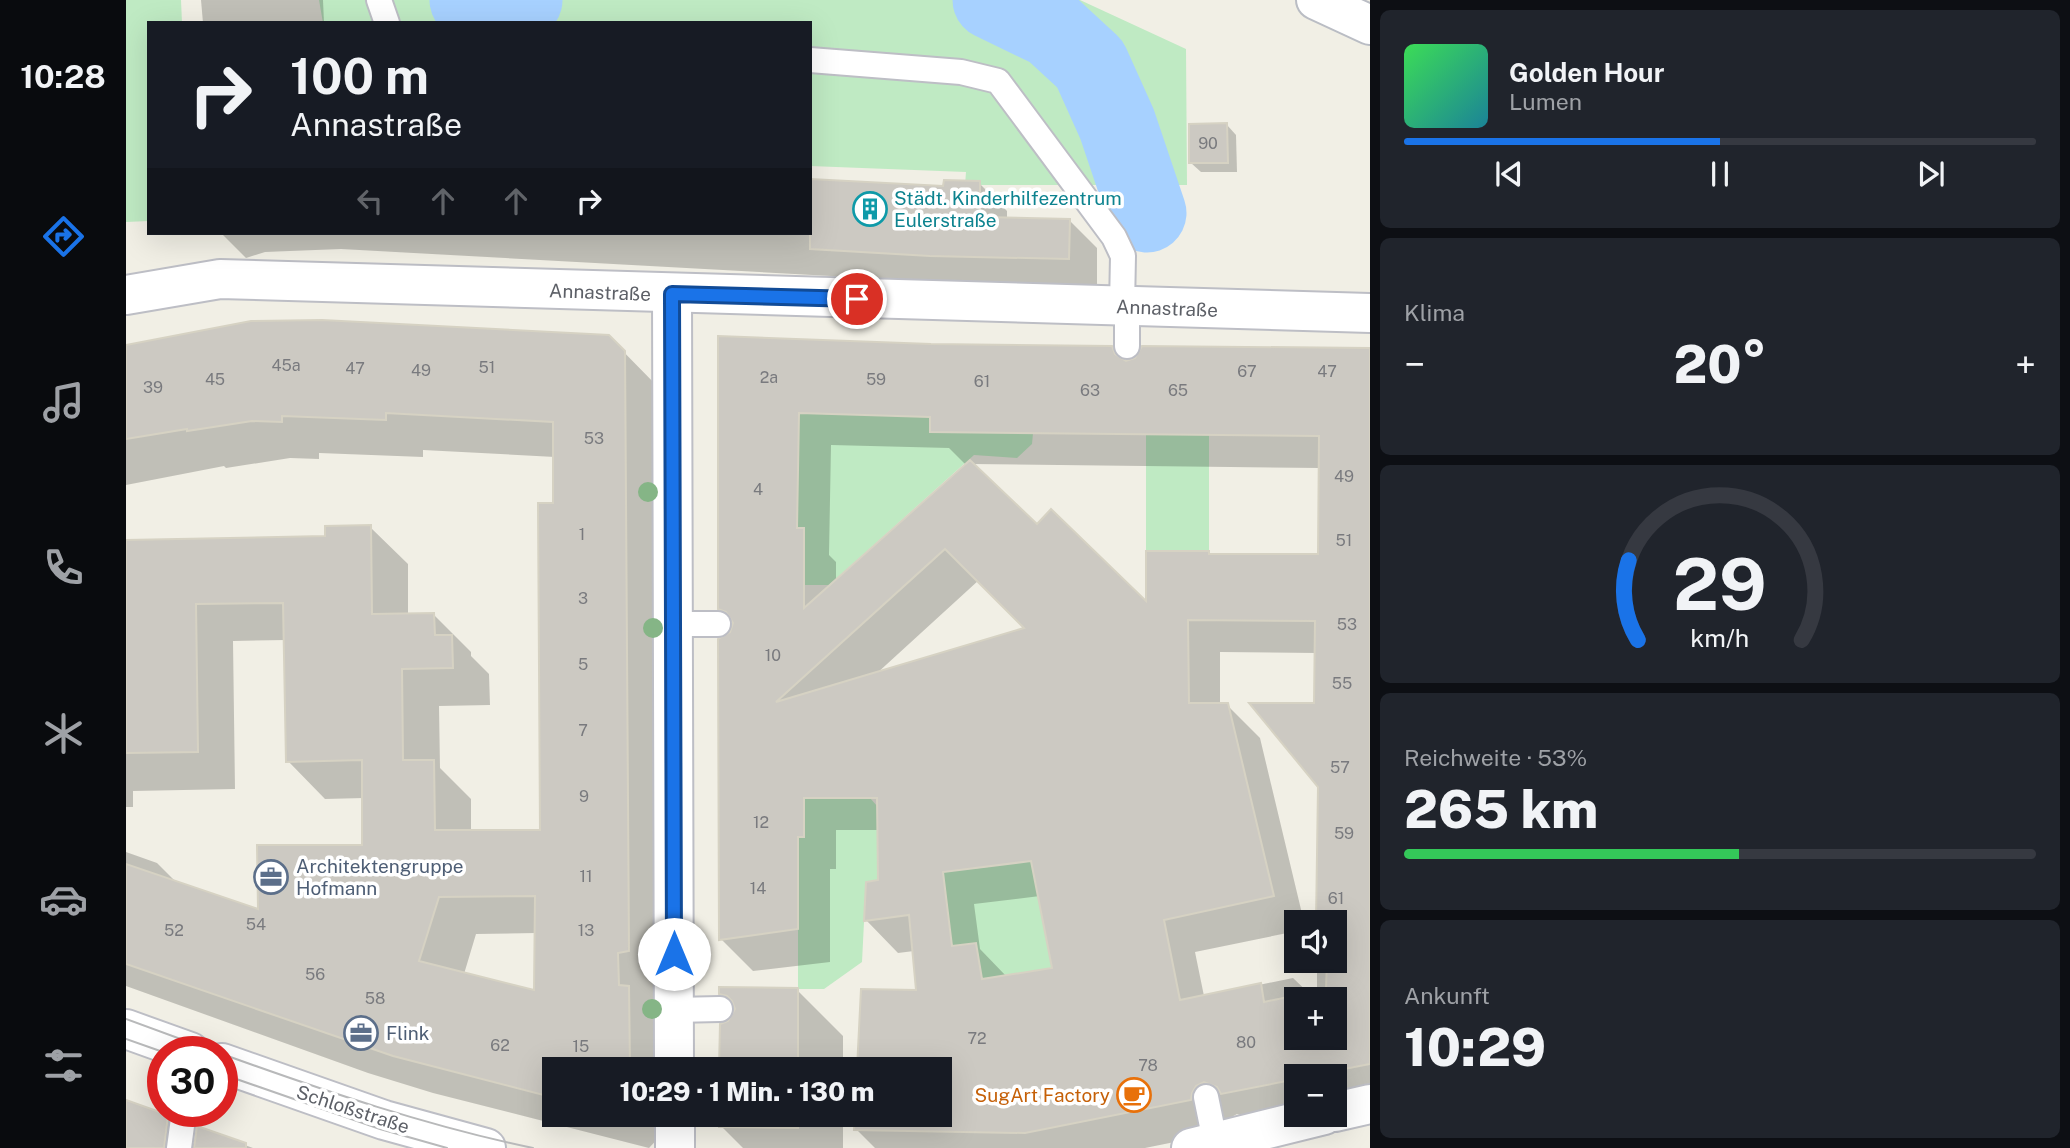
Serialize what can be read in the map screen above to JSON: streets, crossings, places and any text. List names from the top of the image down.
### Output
{
  "streets": {
    "street": ["Annastraße", "Schloßstraße"]
  },
  "places": {
    "building": ["Städt. Kinderhilfezentrum Eulerstraße"],
    "office": ["Architektengruppe Hofmann", "Flink"],
    "cafe": ["SugArt Factory"]
  },
  "house_numbers": [
    "90",
    "45a",
    "51",
    "47",
    "49",
    "67",
    "47",
    "2a",
    "45",
    "59",
    "61",
    "39",
    "63",
    "65",
    "53",
    "49",
    "4",
    "1",
    "51",
    "3",
    "53",
    "10",
    "5",
    "55",
    "7",
    "57",
    "9",
    "12",
    "59",
    "11",
    "14",
    "61",
    "54",
    "52",
    "13",
    "56",
    "58",
    "72",
    "80",
    "62",
    "15",
    "78"
  ],
  "page": {
    "tabs": "10:28",
    "turn": ["100 m", "Annastraße"],
    "song": ["Golden Hour", "Lumen"],
    "tile": [
      "Klima",
      ["Reichweite · 53%", "265 km"],
      ["Ankunft", "10:29"]
    ],
    "heat": ["−", "20°", "+"],
    "map_buttons": ["+", "−"],
    "limit": "30",
    "trip": "10:29 · 1 Min. · 130 m",
    "gauge": ["29", "km/h"]
  }
}
